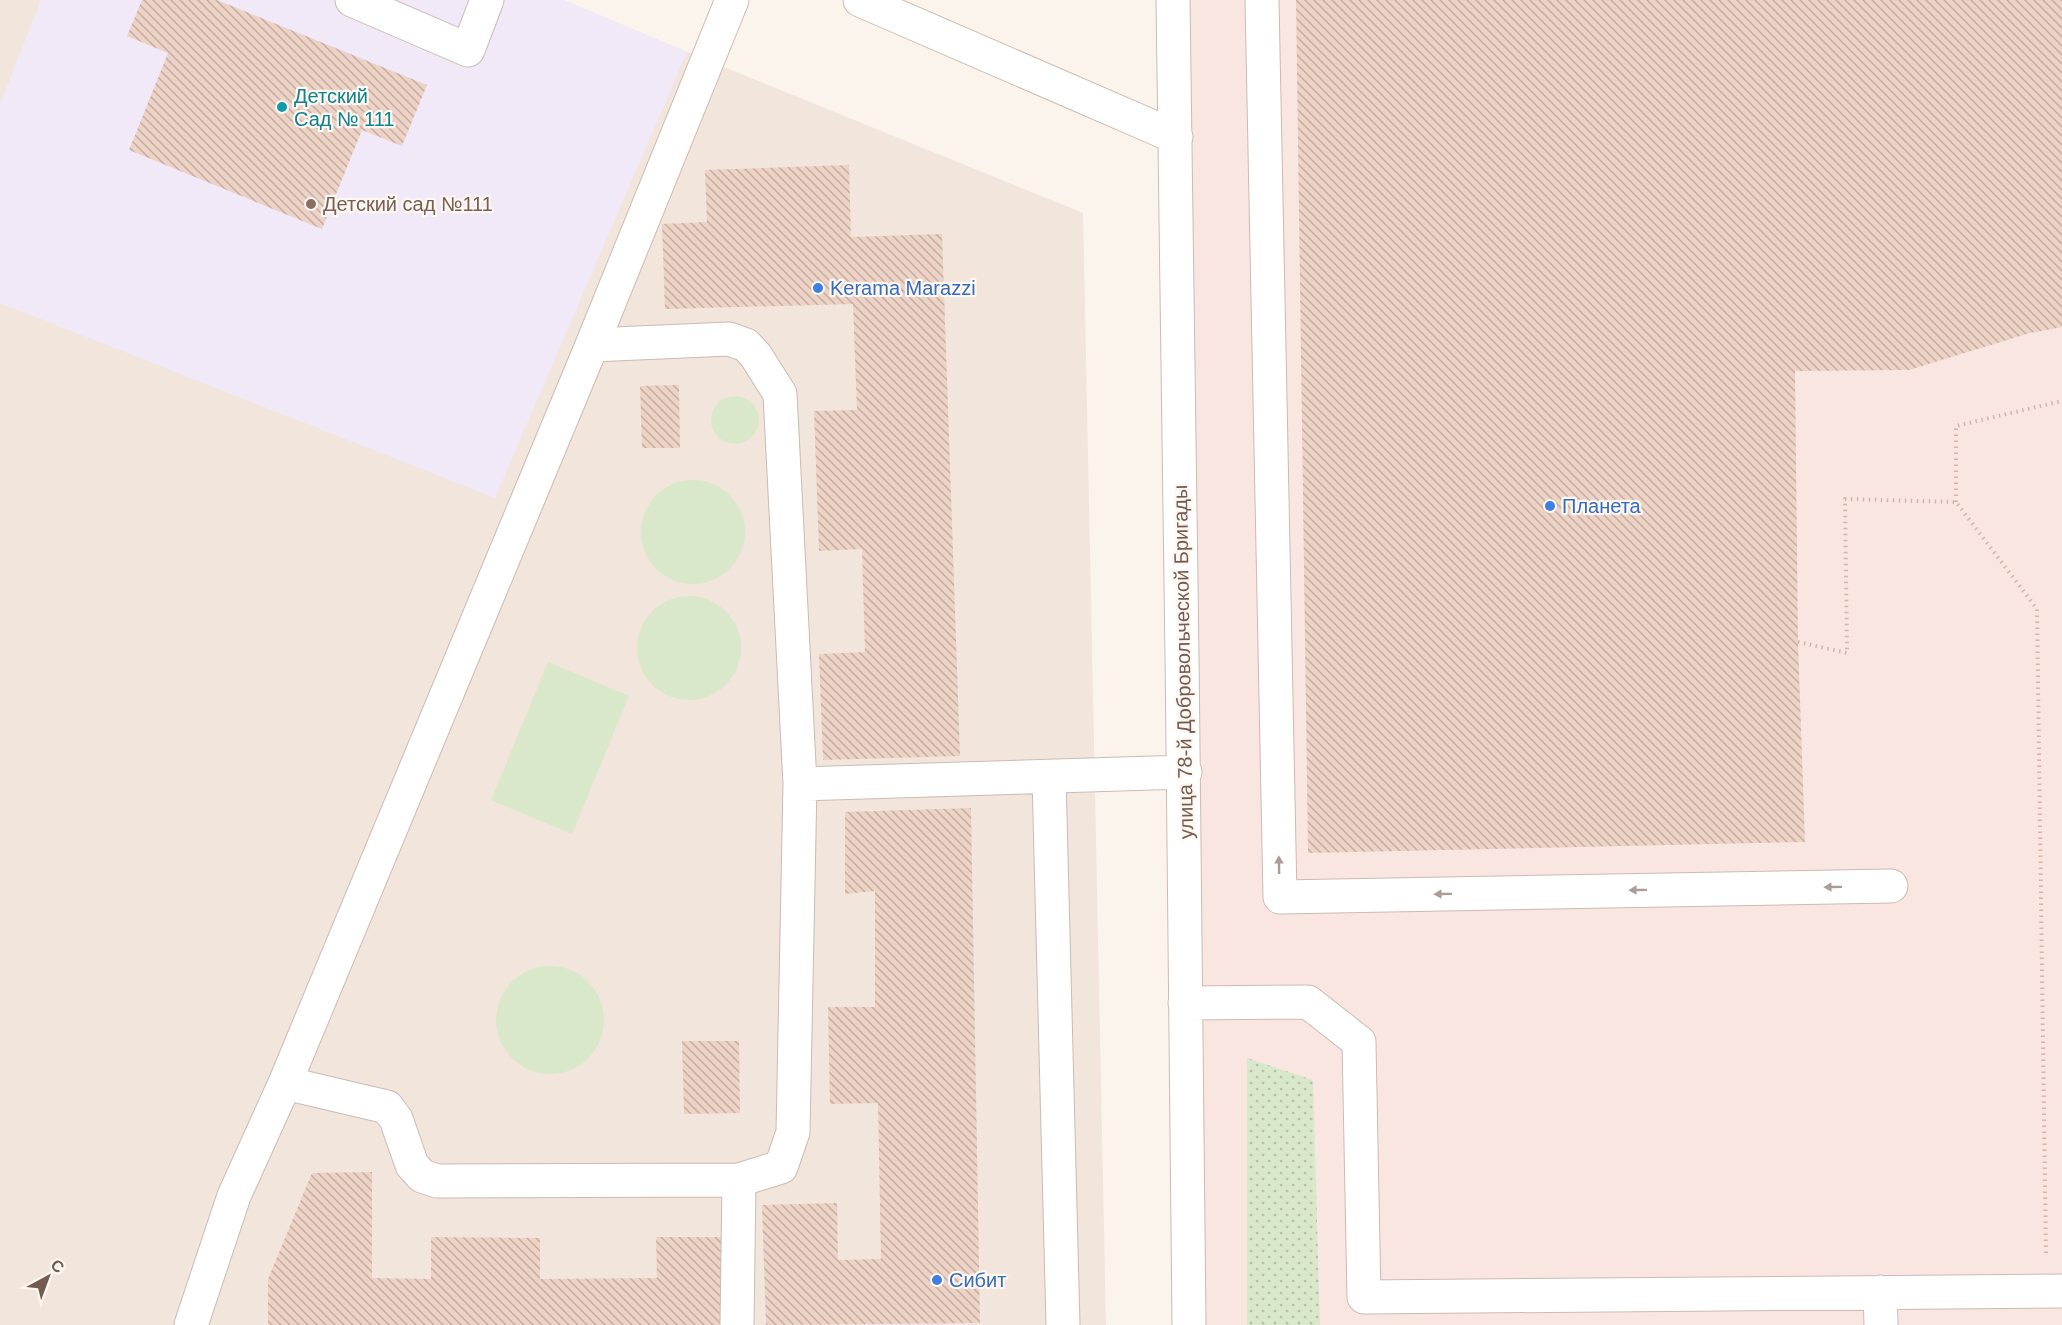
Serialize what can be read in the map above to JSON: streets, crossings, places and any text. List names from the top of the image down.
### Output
{
  "streets": {
    "street": ["улица 78-й Добровольческой Бригады"]
  },
  "places": [
    "Детский Сад № 111",
    "Детский сад №111",
    "Kerama Marazzi",
    "Планета",
    "Сибит"
  ],
  "north": "top right"
}
